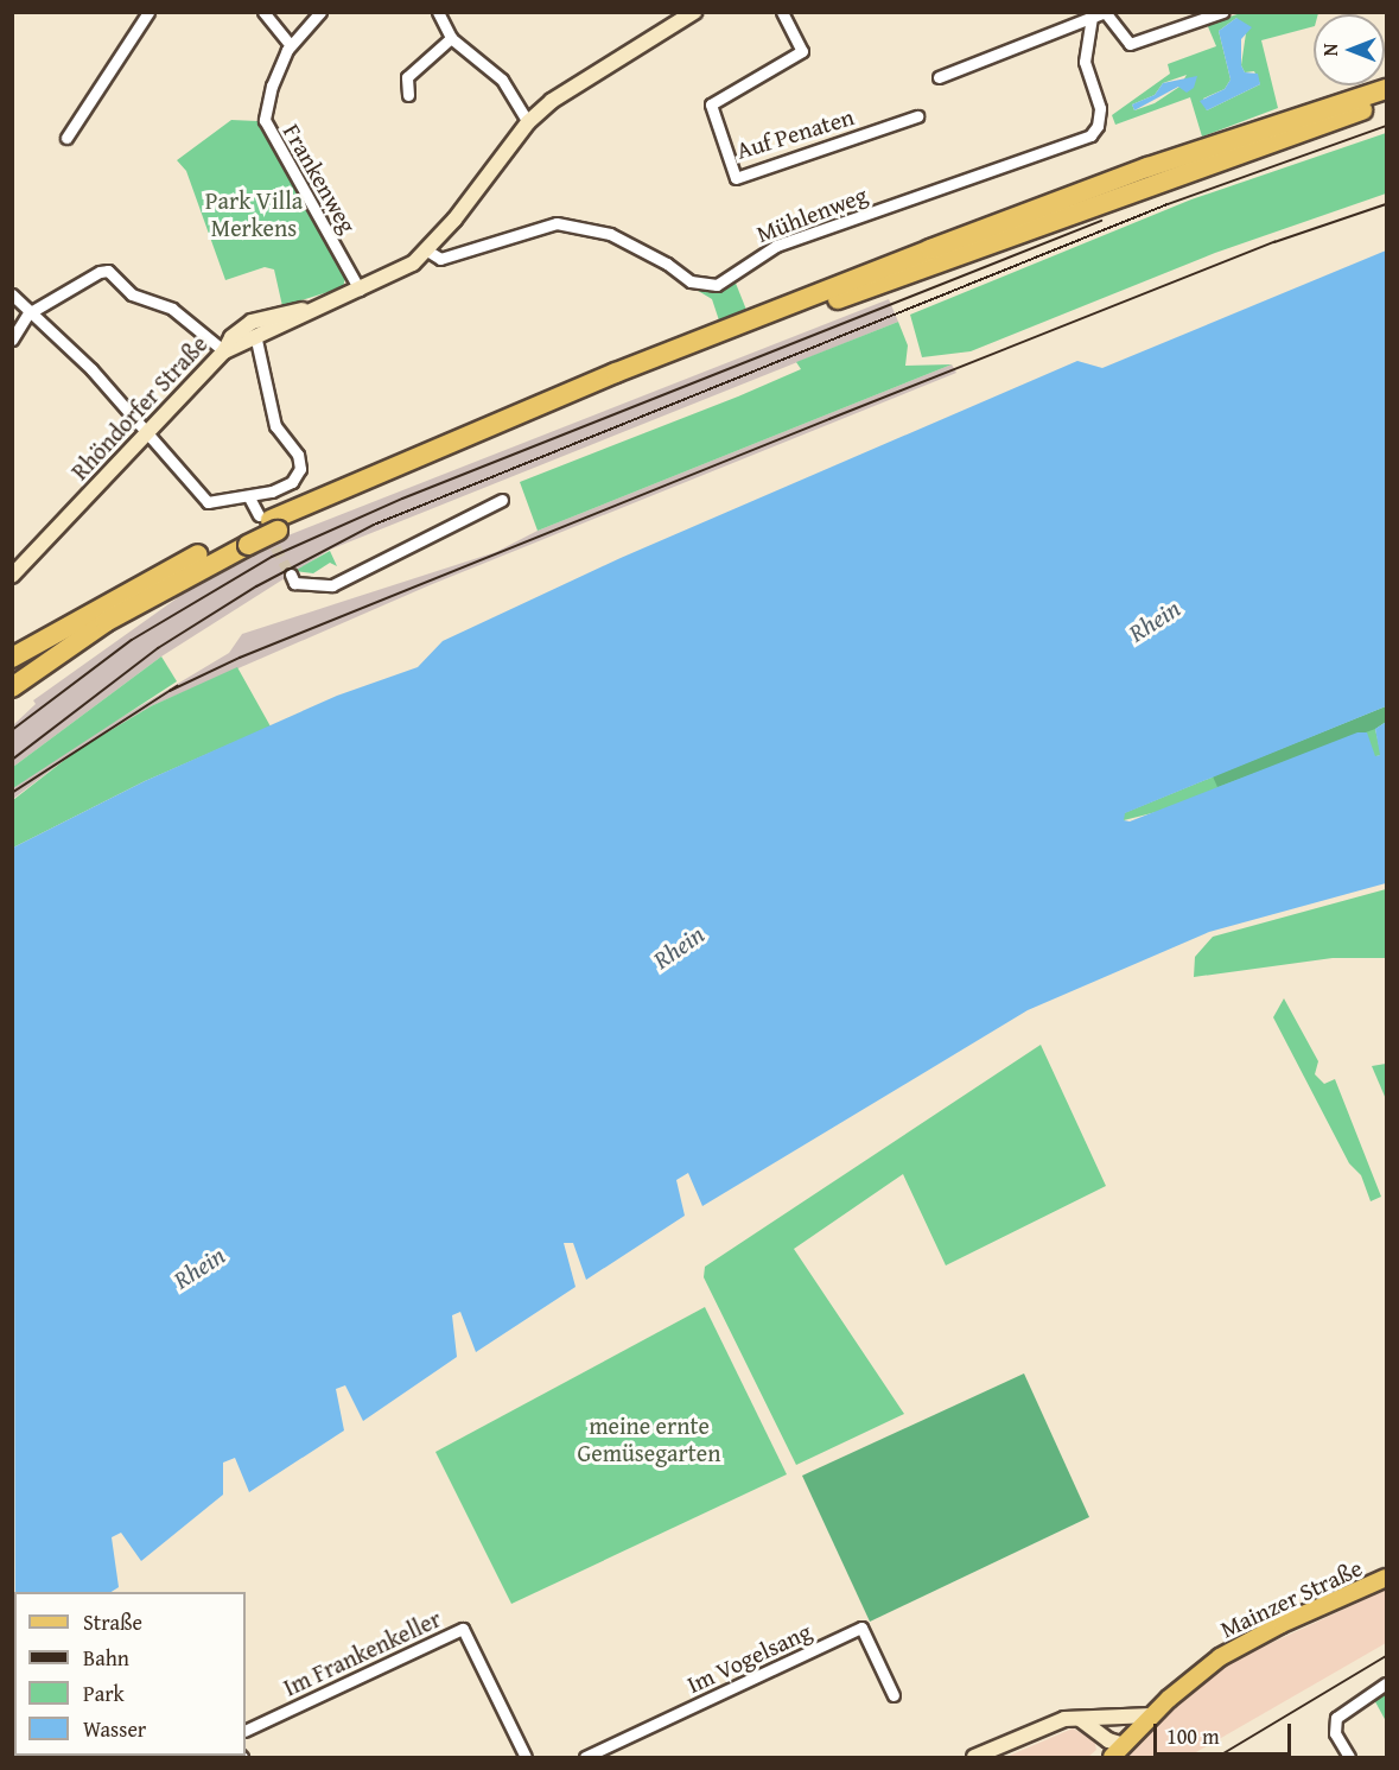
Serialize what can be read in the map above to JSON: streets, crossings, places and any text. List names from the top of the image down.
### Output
{
  "streets": {
    "main road": ["Rhöndorfer Straße", "Mainzer Straße"],
    "street": [
      "Auf Penaten",
      "Frankenweg",
      "Mühlenweg",
      "Im Frankenkeller",
      "Im Vogelsang"
    ]
  },
  "crossings": [
    ["Frankenweg", "Rhöndorfer Straße"],
    ["Mühlenweg", "Rhöndorfer Straße"]
  ],
  "water": ["Rhein"],
  "parks": ["Park Villa Merkens", "meine ernte Gemüsegarten"],
  "legend": [
    "Straße",
    "Bahn",
    "Park",
    "Wasser"
  ],
  "scale_bar": "100 m",
  "north": "left"
}
